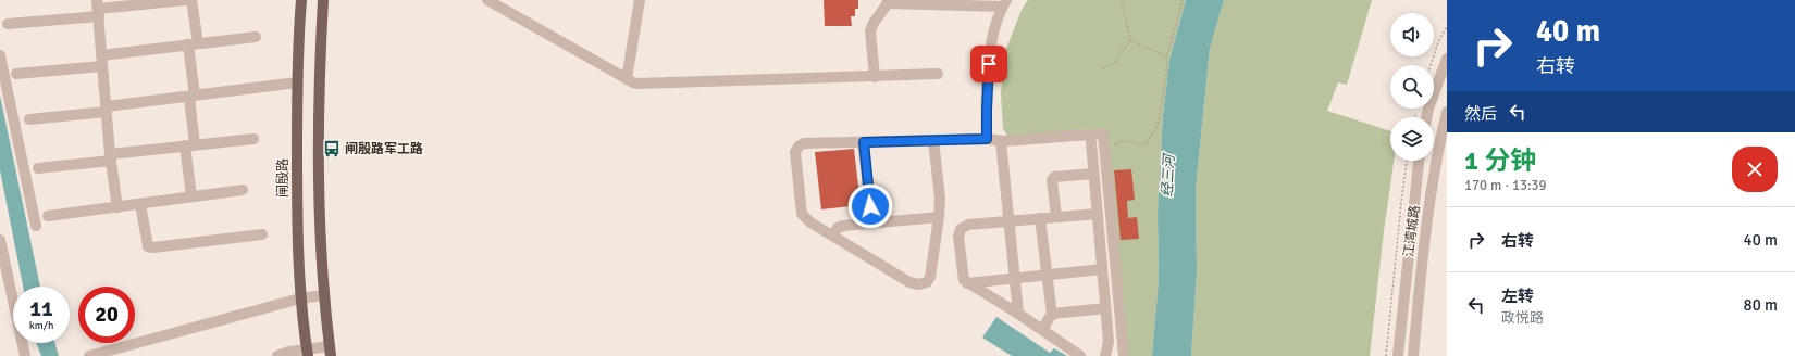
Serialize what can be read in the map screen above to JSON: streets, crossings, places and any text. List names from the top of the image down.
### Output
{
  "streets": {
    "main road": ["闸殷路"],
    "street": ["江湾城路"]
  },
  "water": ["经三河"],
  "places": {
    "bus stop": ["闸殷路军工路"]
  },
  "page": {
    "turn": ["40 m", "右转"],
    "then": "然后",
    "heading": ["1 分钟", "170 m · 13:39"],
    "list": [
      {
        "name": "右转",
        "value": "40 m"
      },
      {
        "name": "左转",
        "note": "政悦路",
        "value": "80 m"
      }
    ],
    "speed": "11 km/h",
    "limit": "20"
  }
}
